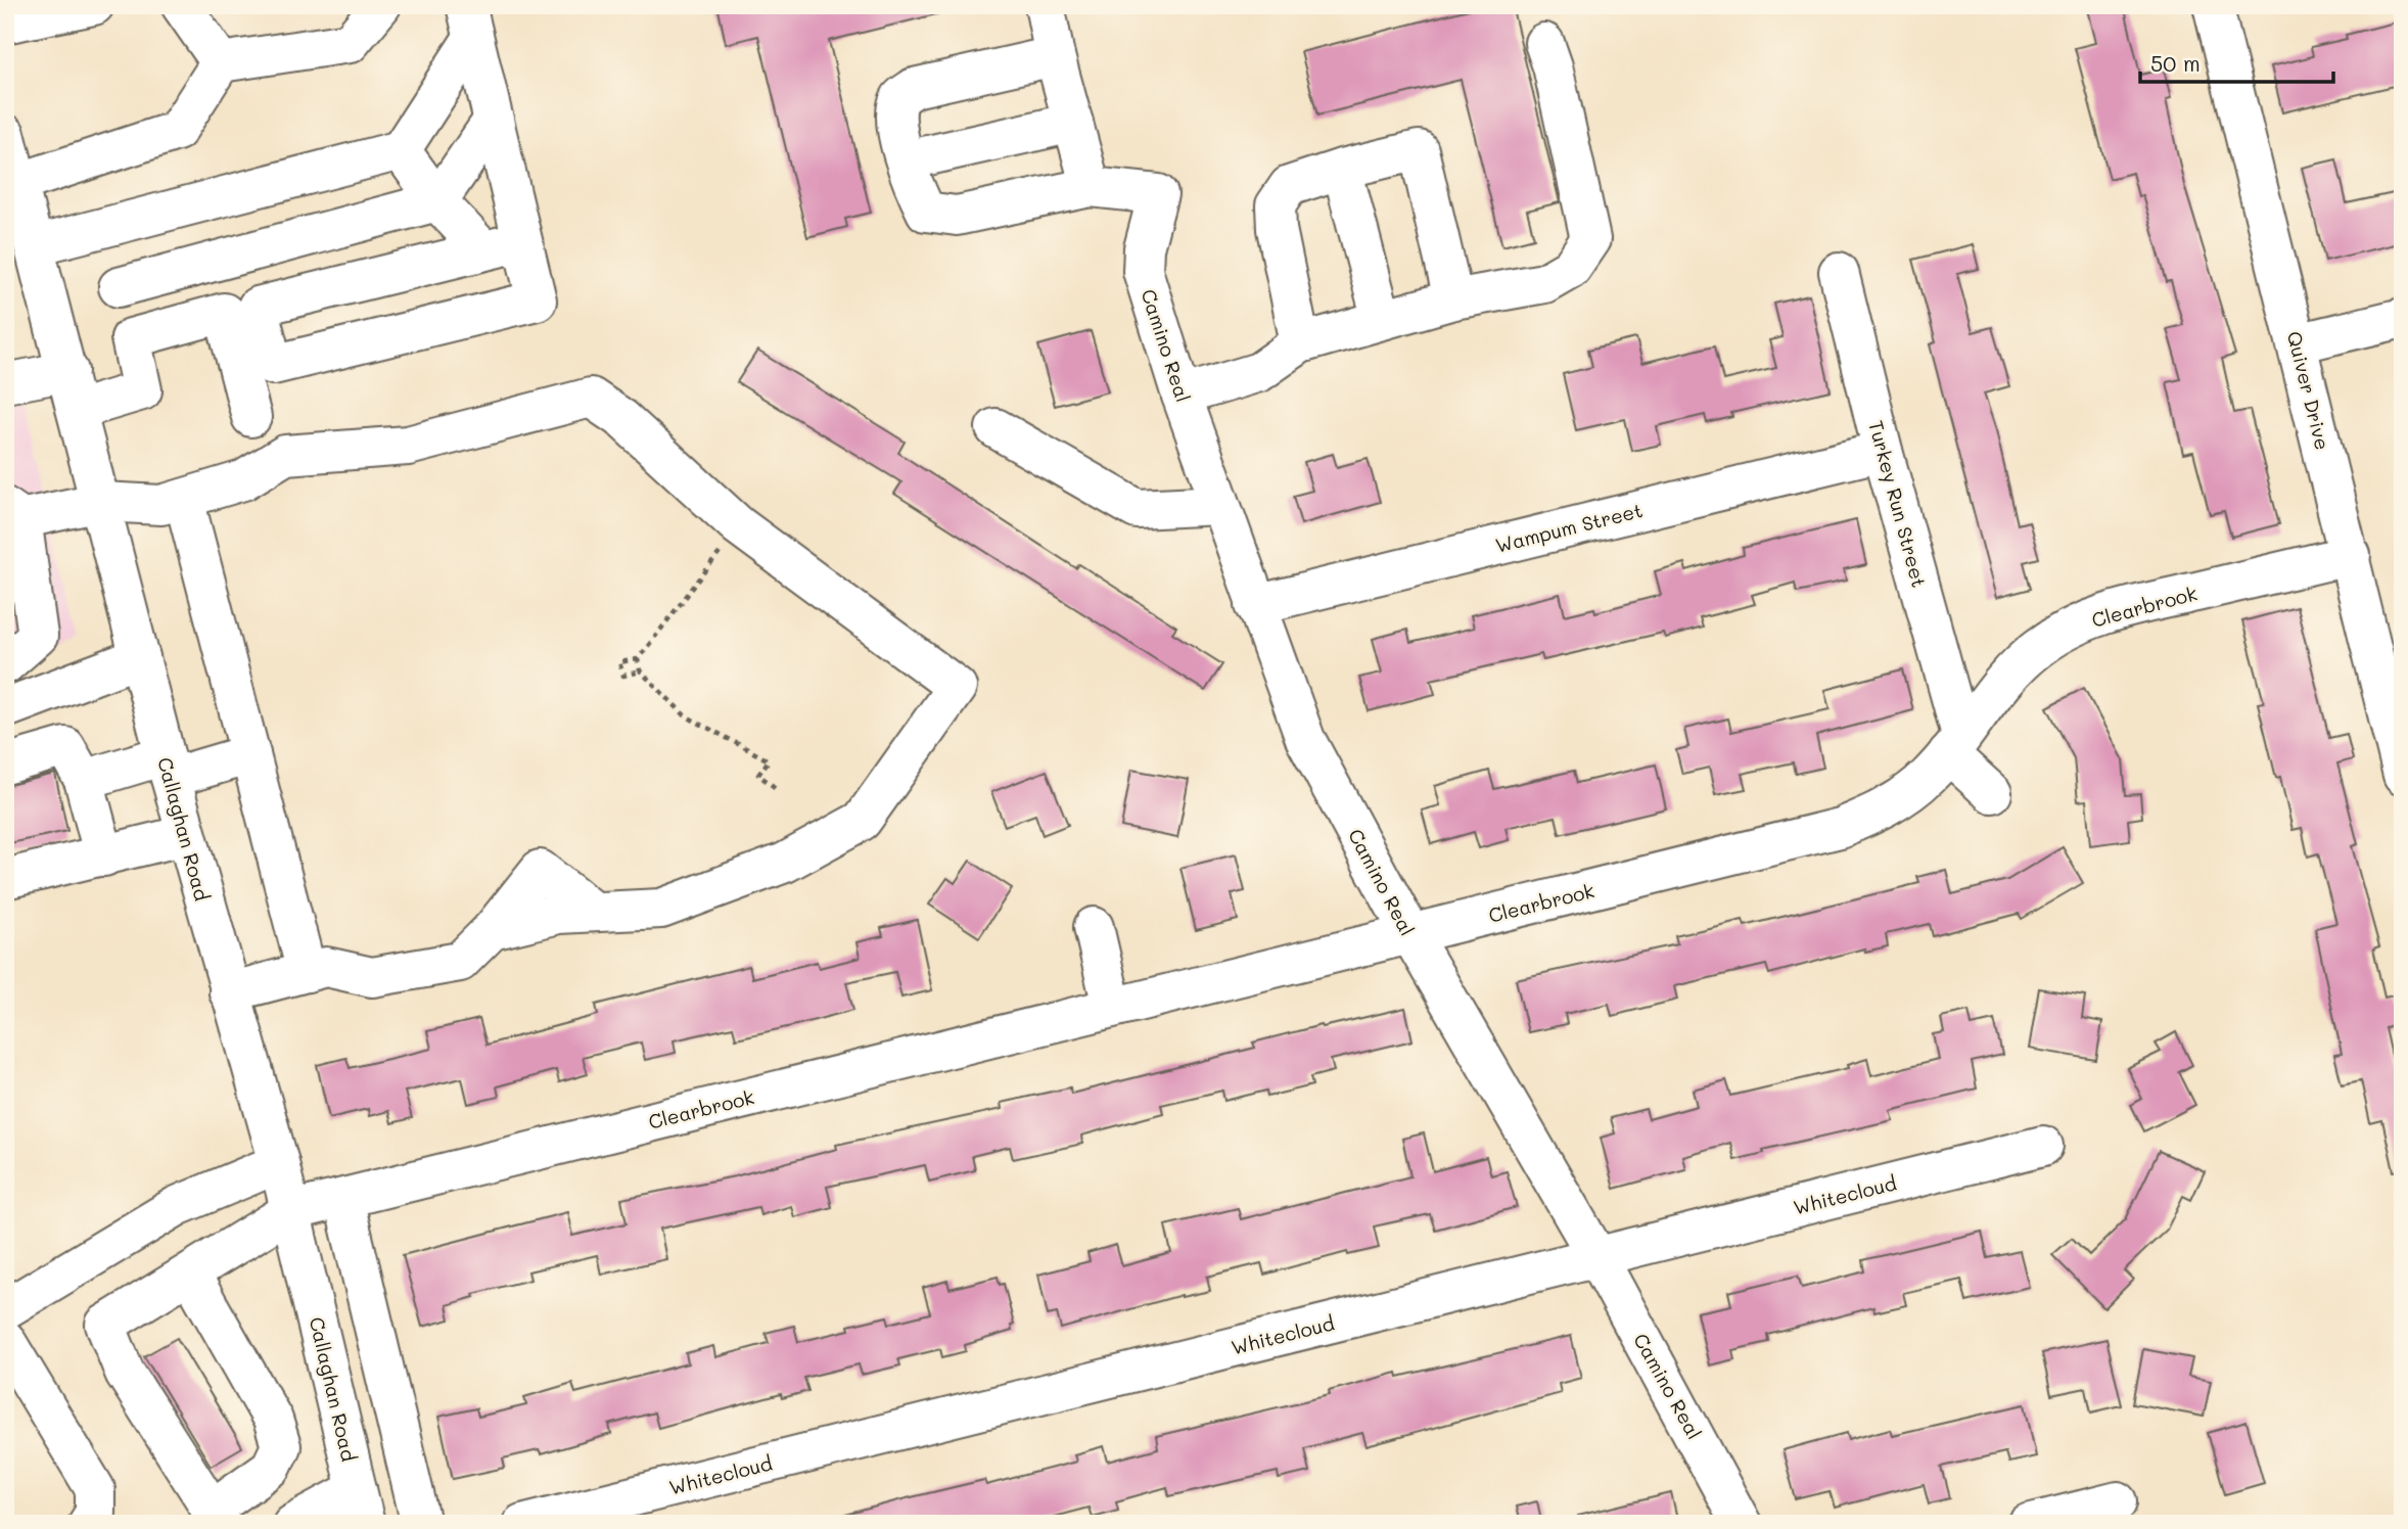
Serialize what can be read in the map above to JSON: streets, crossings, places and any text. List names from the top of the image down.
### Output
{
  "streets": {
    "street": [
      "Camino Real",
      "Quiver Drive",
      "Turkey Run Street",
      "Wampum Street",
      "Clearbrook",
      "Callaghan Road",
      "Whitecloud"
    ]
  },
  "crossings": [
    ["Camino Real", "Wampum Street"],
    ["Camino Real", "Clearbrook"],
    ["Camino Real", "Whitecloud"],
    ["Quiver Drive", "Clearbrook"],
    ["Turkey Run Street", "Wampum Street"],
    ["Turkey Run Street", "Clearbrook"],
    ["Clearbrook", "Callaghan Road"]
  ],
  "scale_bar": "50 m"
}
